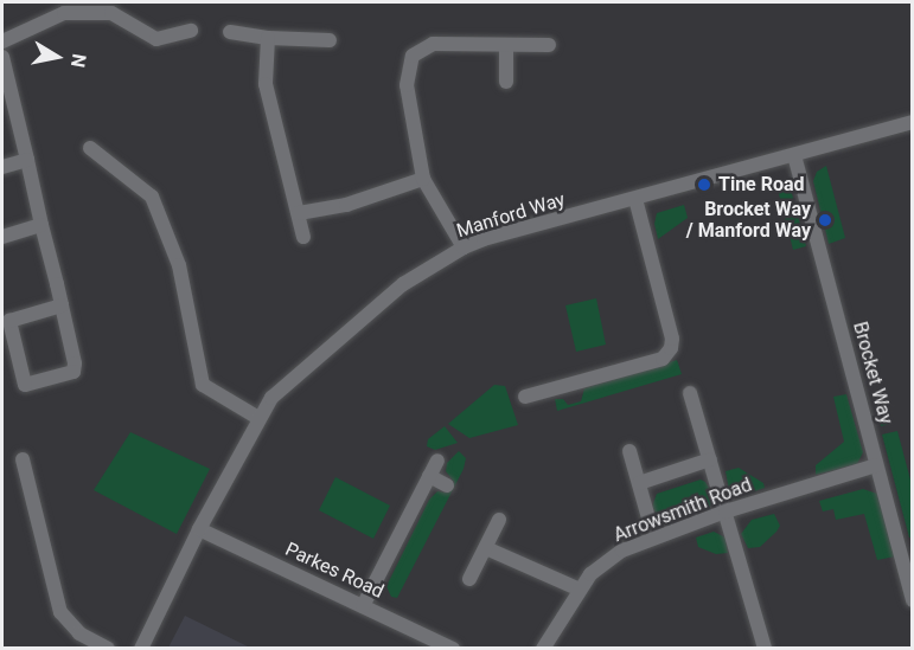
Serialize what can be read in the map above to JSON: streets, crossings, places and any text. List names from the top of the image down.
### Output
{
  "streets": {
    "street": [
      "Manford Way",
      "Brocket Way",
      "Arrowsmith Road",
      "Parkes Road"
    ]
  },
  "crossings": [
    ["Manford Way", "Brocket Way"],
    ["Manford Way", "Parkes Road"],
    ["Brocket Way", "Arrowsmith Road"]
  ],
  "places": ["Tine Road", "Brocket Way / Manford Way"],
  "north": "right"
}
